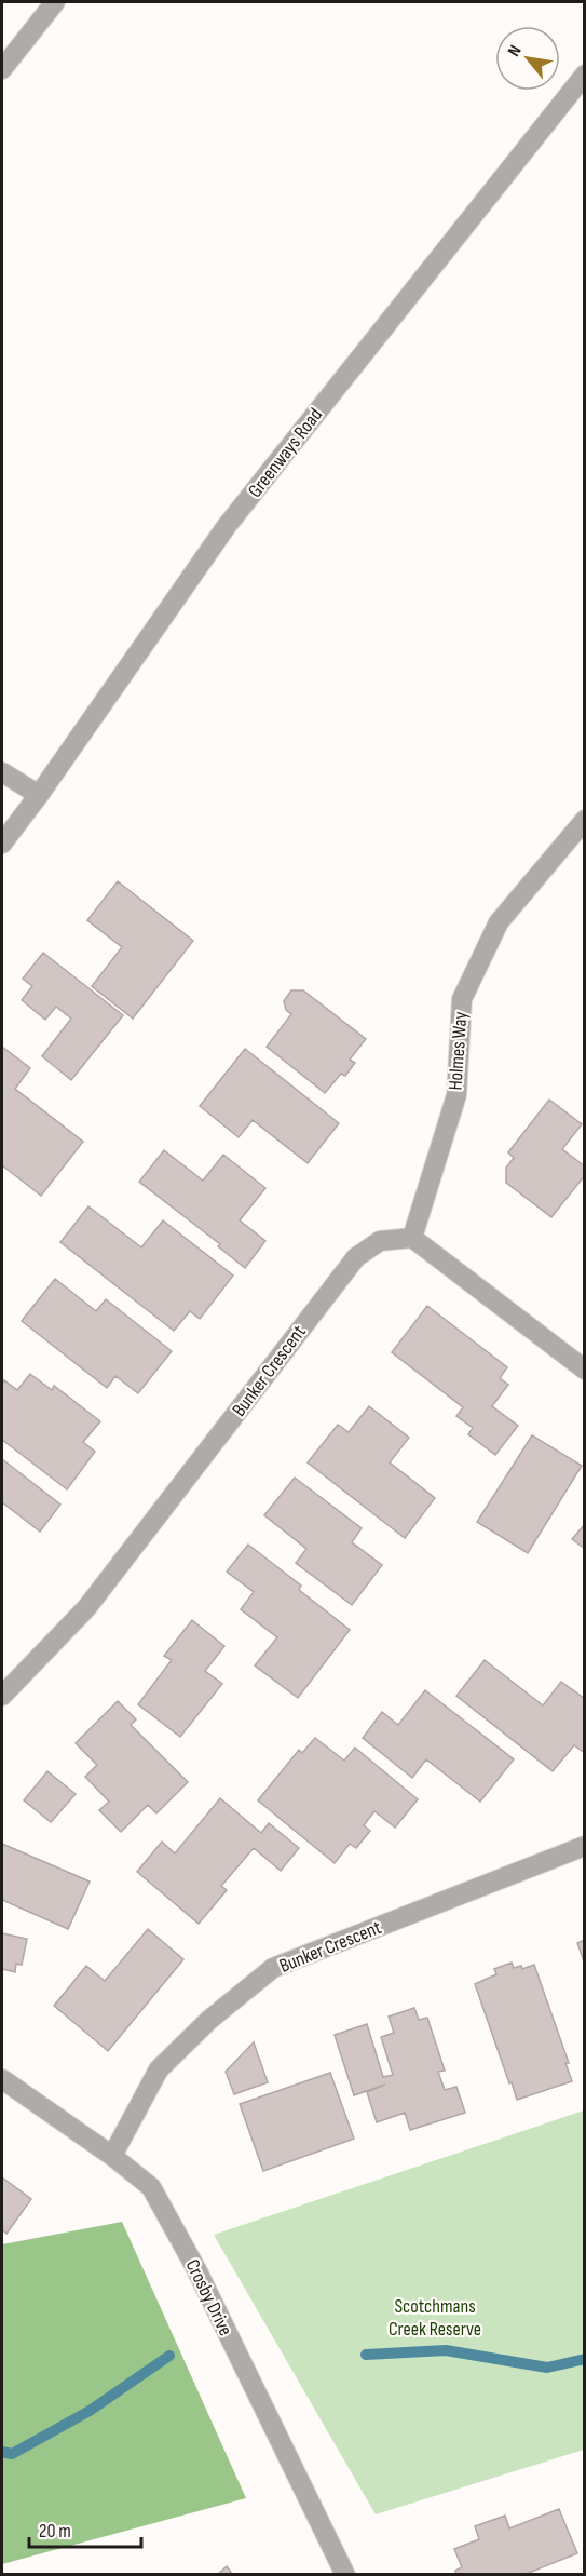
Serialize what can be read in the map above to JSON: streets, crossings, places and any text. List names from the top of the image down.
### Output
{
  "streets": {
    "street": [
      "Greenways Road",
      "Holmes Way",
      "Bunker Crescent",
      "Crosby Drive"
    ]
  },
  "crossings": [
    ["Holmes Way", "Bunker Crescent"],
    ["Bunker Crescent", "Crosby Drive"]
  ],
  "parks": ["Scotchmans Creek Reserve"],
  "scale_bar": "20 m",
  "north": "top left"
}
